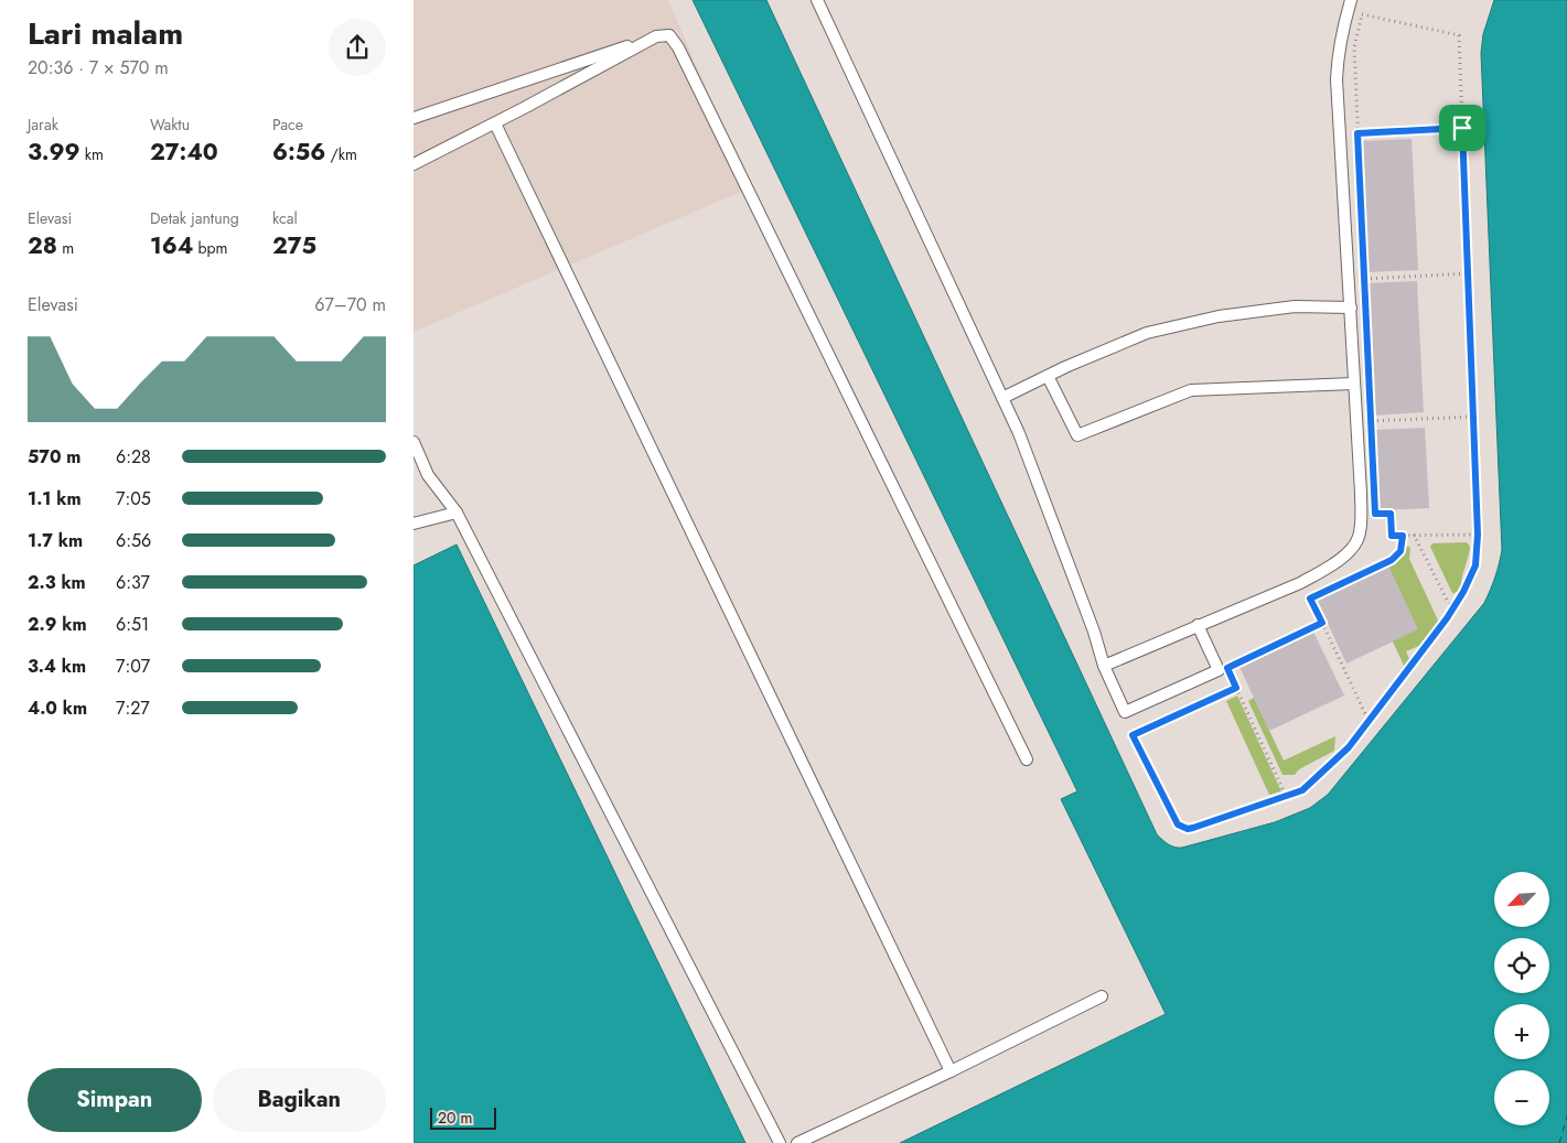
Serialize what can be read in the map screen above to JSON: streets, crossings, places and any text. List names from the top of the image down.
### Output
{
  "scale_bar": "20 m",
  "north": "bottom left",
  "page": {
    "heading": ["Lari malam", "20:36 · 7 × 570 m"],
    "stats": [
      ["Jarak", "3.99 km"],
      ["Waktu", "27:40"],
      ["Pace", "6:56 /km"],
      ["Elevasi", "28 m"],
      ["Detak jantung", "164 bpm"],
      ["kcal", "275"]
    ],
    "chart": ["Elevasi", "67–70 m"],
    "list": [
      {
        "name": "570 m",
        "note": "6:28"
      },
      {
        "name": "1.1 km",
        "note": "7:05"
      },
      {
        "name": "1.7 km",
        "note": "6:56"
      },
      {
        "name": "2.3 km",
        "note": "6:37"
      },
      {
        "name": "2.9 km",
        "note": "6:51"
      },
      {
        "name": "3.4 km",
        "note": "7:07"
      },
      {
        "name": "4.0 km",
        "note": "7:27"
      }
    ],
    "map_buttons": ["+", "−"],
    "buttons": ["Simpan", "Bagikan"],
    "scale": "20 m"
  }
}
